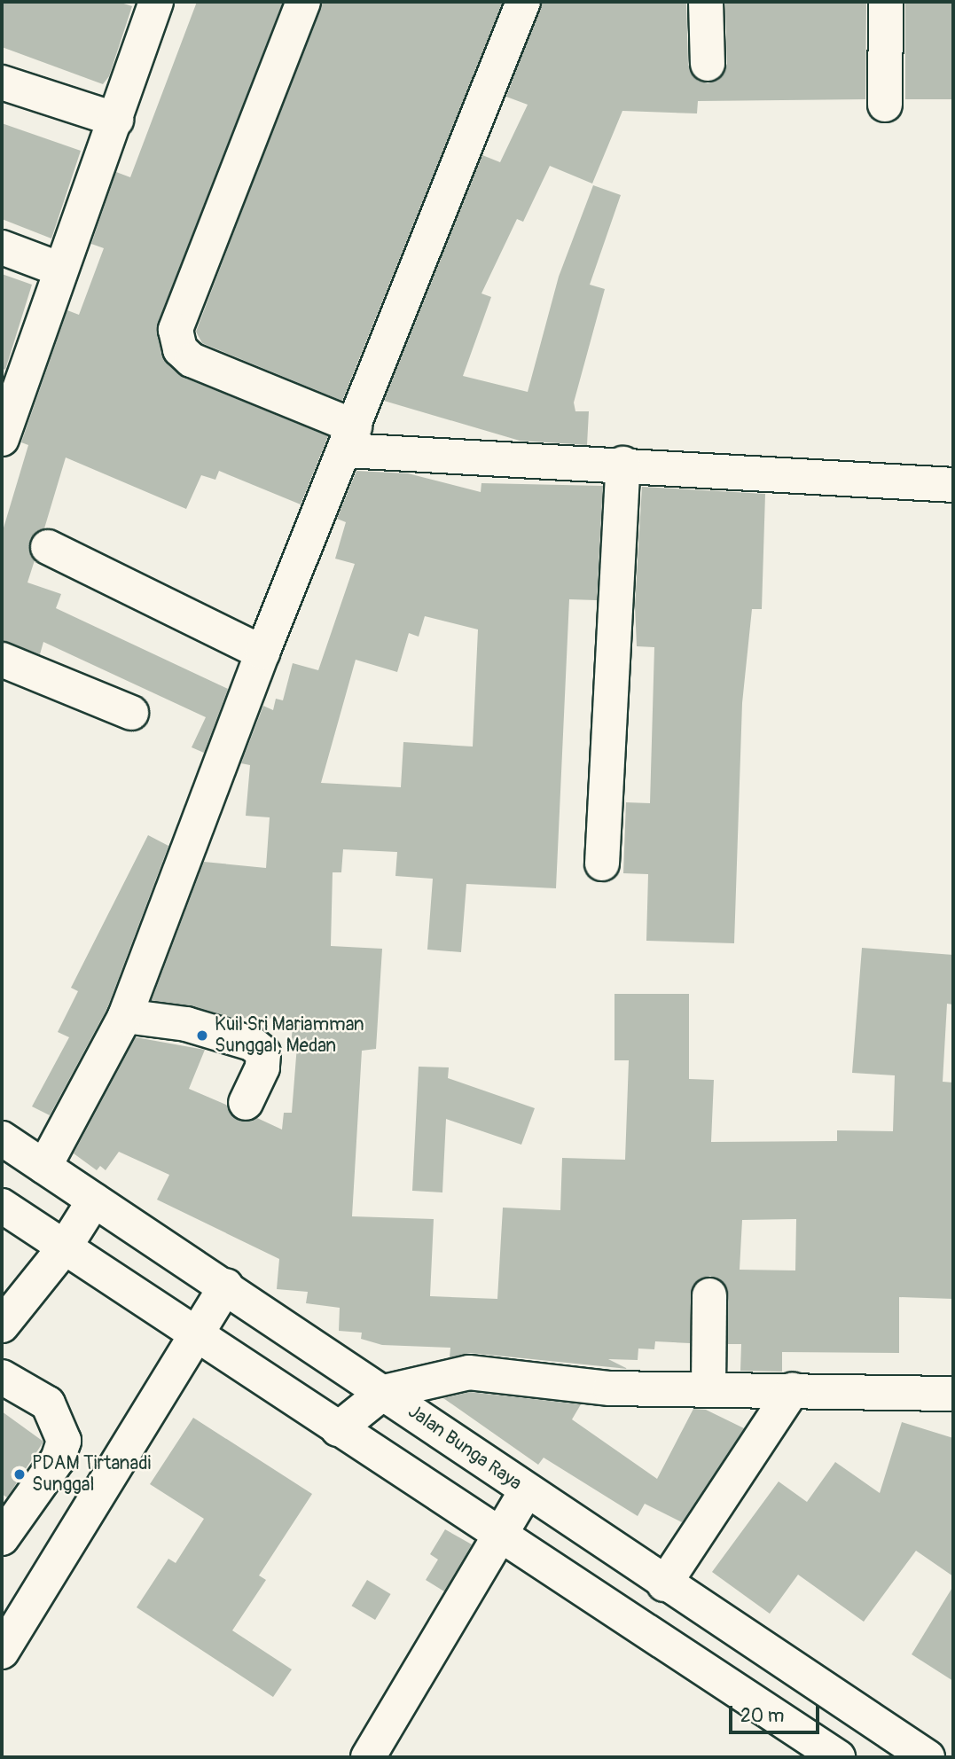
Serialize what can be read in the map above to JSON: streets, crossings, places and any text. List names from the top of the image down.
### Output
{
  "streets": {
    "street": ["Jalan Bunga Raya"]
  },
  "places": ["Kuil Sri Mariamman Sunggal, Medan", "PDAM Tirtanadi Sunggal"],
  "scale_bar": "20 m"
}
